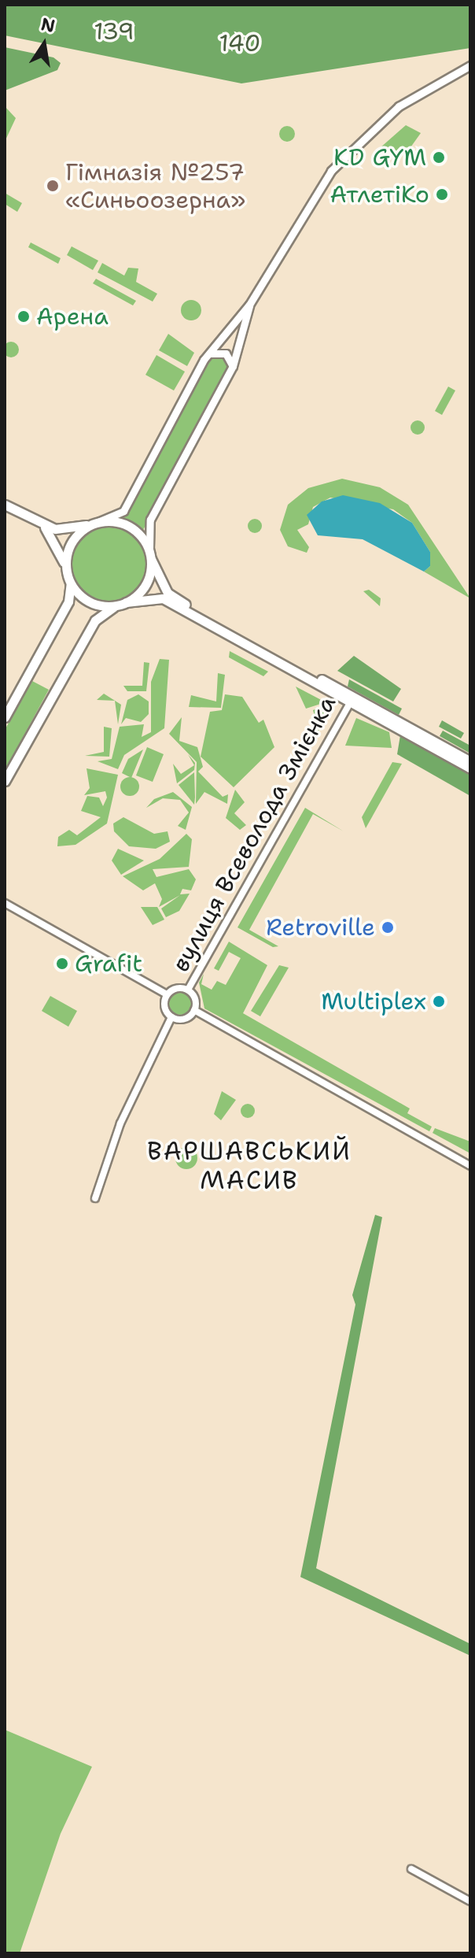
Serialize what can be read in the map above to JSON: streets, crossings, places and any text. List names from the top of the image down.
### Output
{
  "streets": {
    "street": ["вулиця Всеволода Змієнка"]
  },
  "districts": ["ВАРШАВСЬКИЙ МАСИВ"],
  "parks": ["139", "140"],
  "places": [
    "KD GYM",
    "Гімназія №257 «Синьоозерна»",
    "АтлетіКо",
    "Арена",
    "Retroville",
    "Grafit",
    "Multiplex"
  ],
  "north": "top"
}
